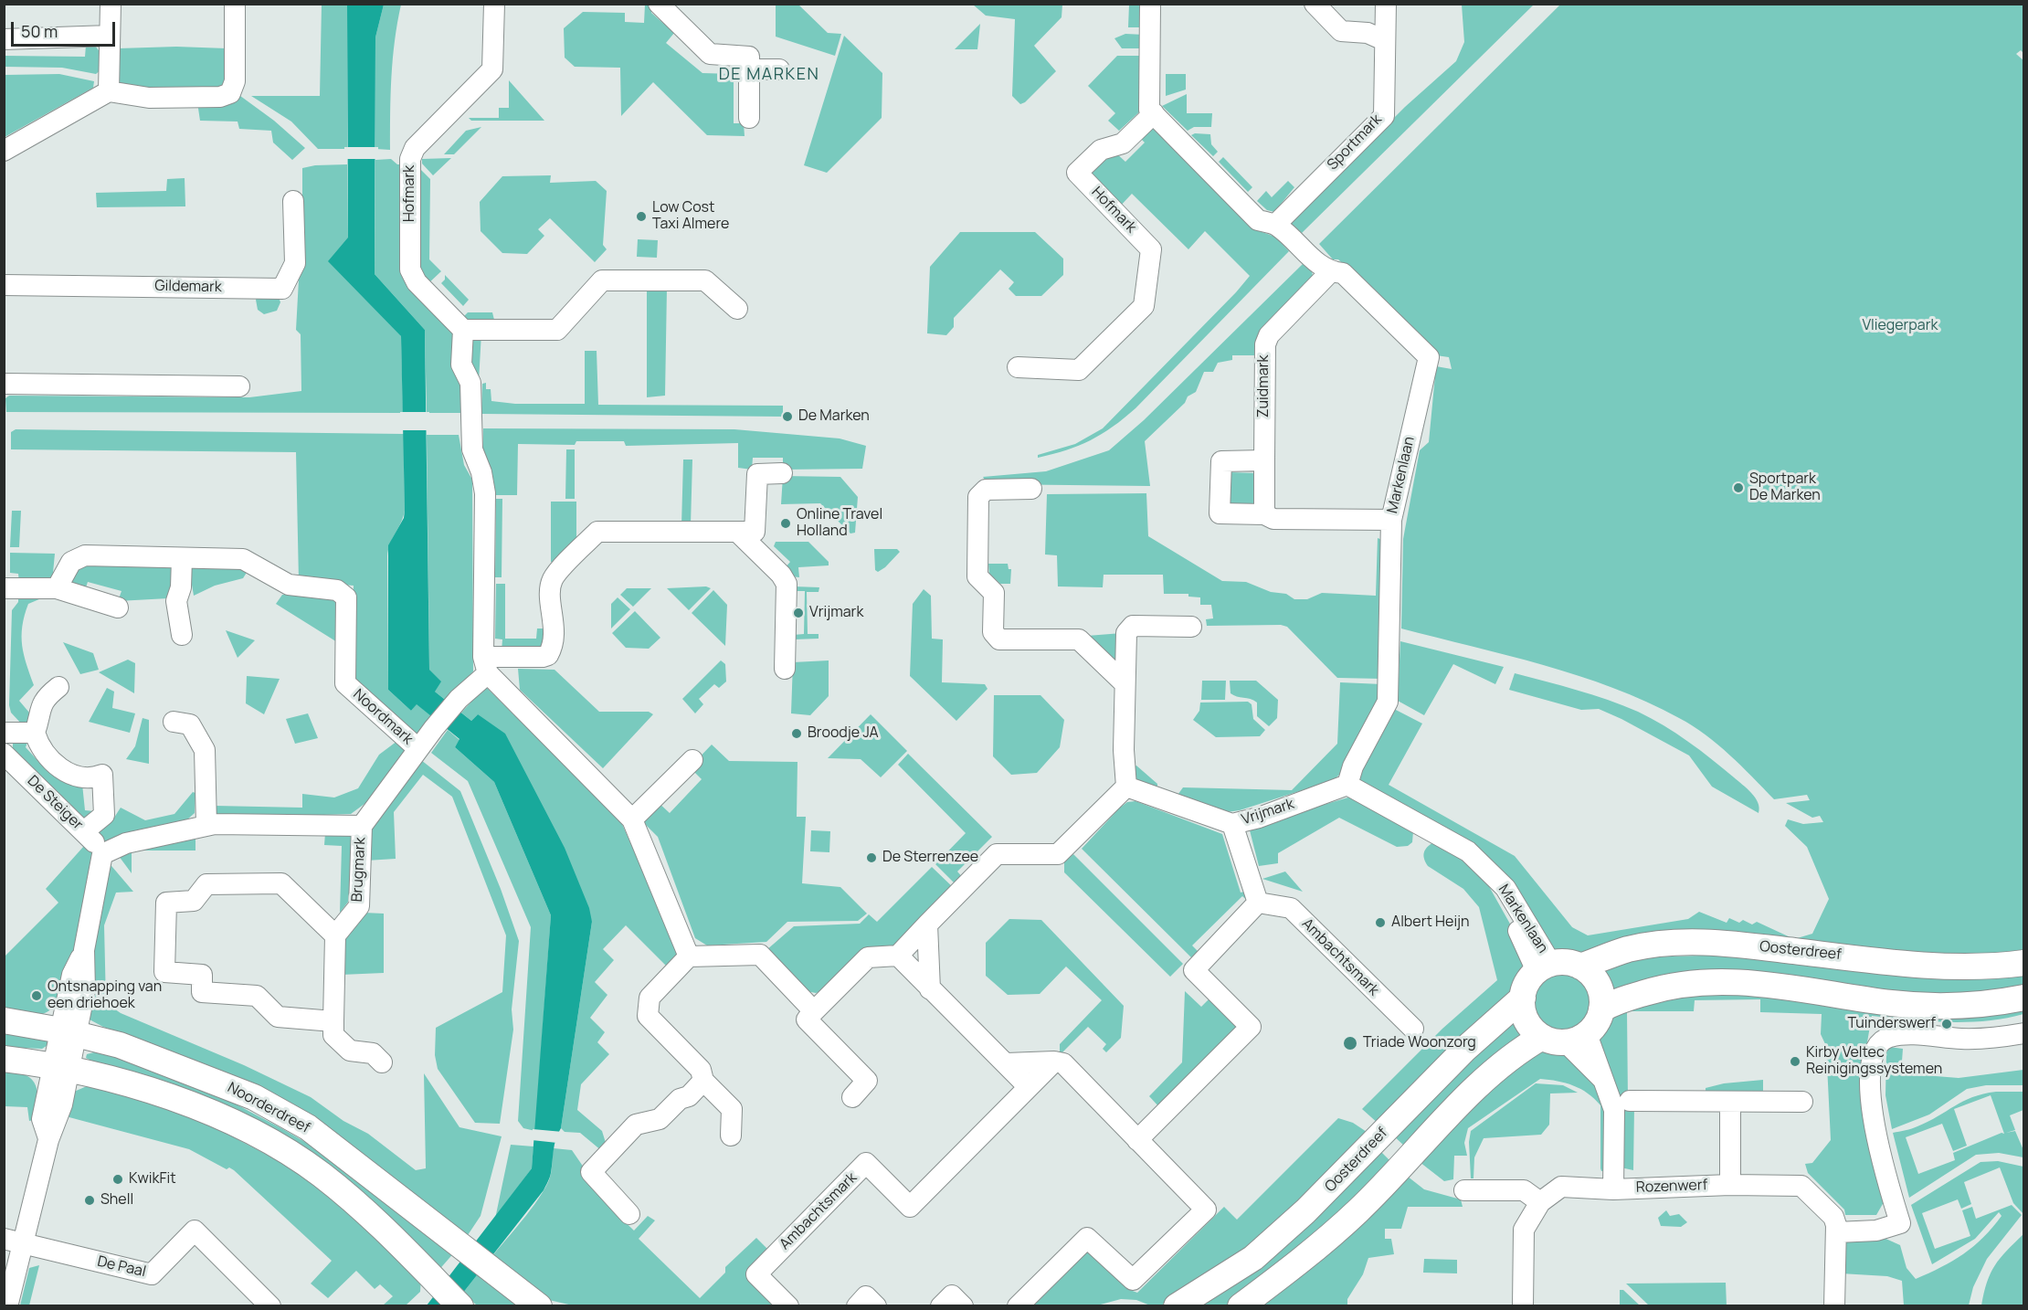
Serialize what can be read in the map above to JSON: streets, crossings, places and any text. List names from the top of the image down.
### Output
{
  "streets": {
    "main road": ["Oosterdreef", "Noorderdreef"],
    "street": [
      "Sportmark",
      "Hofmark",
      "Gildemark",
      "Zuidmark",
      "Markenlaan",
      "Noordmark",
      "De Steiger",
      "Vrijmark",
      "Brugmark",
      "Ambachtsmark",
      "Rozenwerf",
      "De Paal"
    ]
  },
  "crossings": [
    ["Sportmark", "Markenlaan"],
    ["Hofmark", "Markenlaan"],
    ["Zuidmark", "Markenlaan"],
    ["Markenlaan", "Vrijmark"],
    ["Markenlaan", "Oosterdreef"],
    ["Markenlaan", "Rozenwerf"],
    ["Noordmark", "Brugmark"],
    ["Oosterdreef", "Rozenwerf"]
  ],
  "districts": ["DE MARKEN"],
  "parks": ["Vliegerpark"],
  "places": [
    "Low Cost Taxi Almere",
    "De Marken",
    "Sportpark De Marken",
    "Online Travel Holland",
    "Vrijmark",
    "Broodje JA",
    "De Sterrenzee",
    "Albert Heijn",
    "Ontsnapping van een driehoek",
    "Tuinderswerf",
    "Triade Woonzorg",
    "Kirby Veltec Reinigingssystemen",
    "KwikFit",
    "Shell"
  ],
  "scale_bar": "50 m"
}
